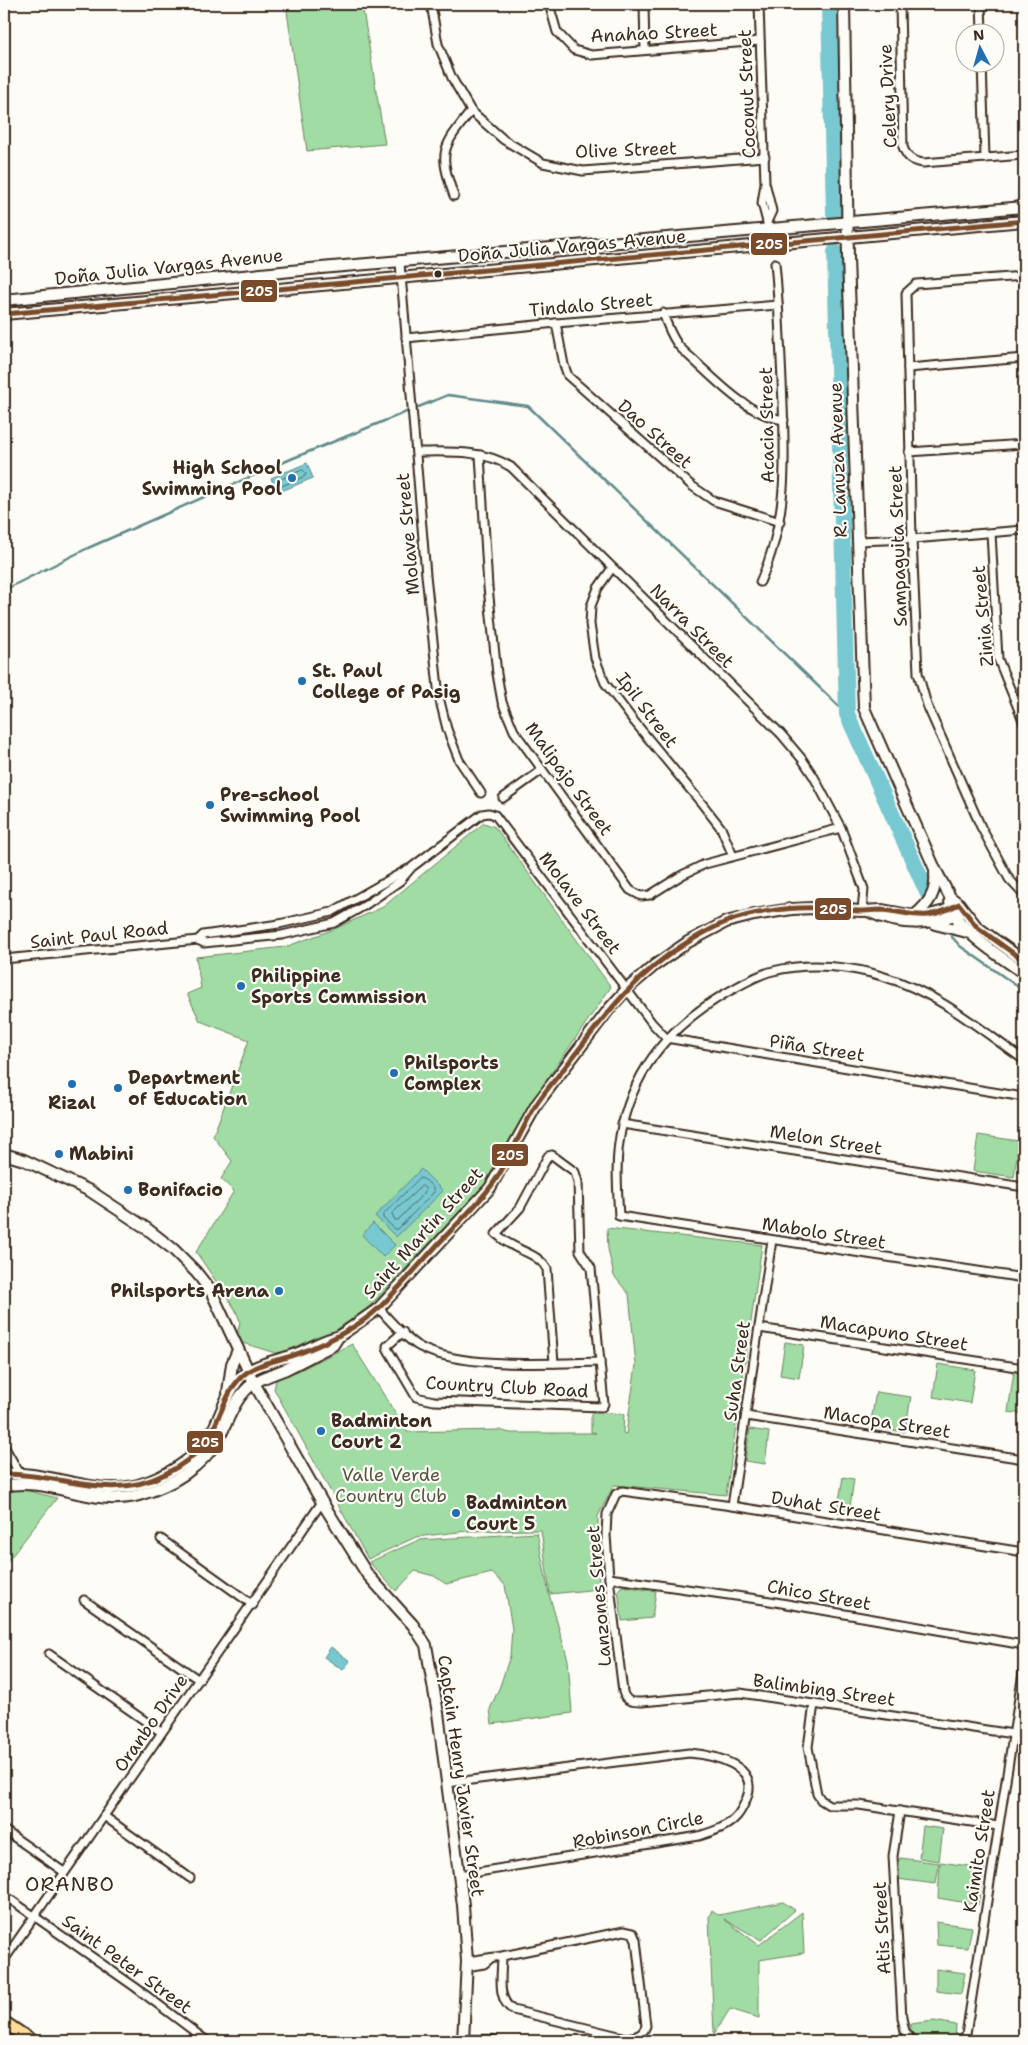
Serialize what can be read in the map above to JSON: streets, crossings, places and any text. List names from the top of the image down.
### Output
{
  "streets": {
    "main road": [
      "Doña Julia Vargas Avenue",
      "R. Lanuza Avenue",
      "Saint Martin Street",
      "Captain Henry Javier Street"
    ],
    "street": [
      "Anahao Street",
      "Coconut Street",
      "Celery Drive",
      "Olive Street",
      "Tindalo Street",
      "Acacia Street",
      "Dao Street",
      "Molave Street",
      "Sampaguita Street",
      "Zinia Street",
      "Narra Street",
      "Ipil Street",
      "Malipajo Street",
      "Saint Paul Road",
      "Piña Street",
      "Melon Street",
      "Mabolo Street",
      "Macapuno Street",
      "Suha Street",
      "Country Club Road",
      "Macopa Street",
      "Duhat Street",
      "Chico Street",
      "Lanzones Street",
      "Balimbing Street",
      "Oranbo Drive",
      "Robinson Circle",
      "Kaimito Street",
      "Atis Street",
      "Saint Peter Street"
    ]
  },
  "crossings": [
    ["Anahao Street", "Coconut Street"],
    ["Coconut Street", "Olive Street"],
    ["Coconut Street", "Doña Julia Vargas Avenue"],
    ["Doña Julia Vargas Avenue", "R. Lanuza Avenue"],
    ["Doña Julia Vargas Avenue", "Molave Street"],
    ["Tindalo Street", "Acacia Street"],
    ["Tindalo Street", "Dao Street"],
    ["Tindalo Street", "Molave Street"],
    ["Acacia Street", "Dao Street"],
    ["R. Lanuza Avenue", "Saint Martin Street"],
    ["Molave Street", "Narra Street"],
    ["Molave Street", "Saint Paul Road"],
    ["Molave Street", "Saint Martin Street"],
    ["Narra Street", "Ipil Street"],
    ["Narra Street", "Malipajo Street"],
    ["Narra Street", "Saint Martin Street"],
    ["Ipil Street", "Malipajo Street"],
    ["Melon Street", "Mabolo Street"],
    ["Saint Martin Street", "Captain Henry Javier Street"],
    ["Mabolo Street", "Suha Street"],
    ["Macapuno Street", "Suha Street"],
    ["Suha Street", "Macopa Street"],
    ["Suha Street", "Duhat Street"],
    ["Duhat Street", "Lanzones Street"],
    ["Chico Street", "Lanzones Street"],
    ["Lanzones Street", "Balimbing Street"],
    ["Balimbing Street", "Kaimito Street"],
    ["Oranbo Drive", "Captain Henry Javier Street"],
    ["Oranbo Drive", "Saint Peter Street"],
    ["Captain Henry Javier Street", "Robinson Circle"]
  ],
  "districts": ["ORANBO"],
  "parks": ["Valle Verde Country Club"],
  "places": [
    "High School Swimming Pool",
    "St. Paul College of Pasig",
    "Pre-school Swimming Pool",
    "Philippine Sports Commission",
    "Philsports Complex",
    "Rizal",
    "Department of Education",
    "Mabini",
    "Bonifacio",
    "Philsports Arena",
    "Badminton Court 2",
    "Badminton Court 5"
  ],
  "lines": ["transit line 205"],
  "north": "top"
}
